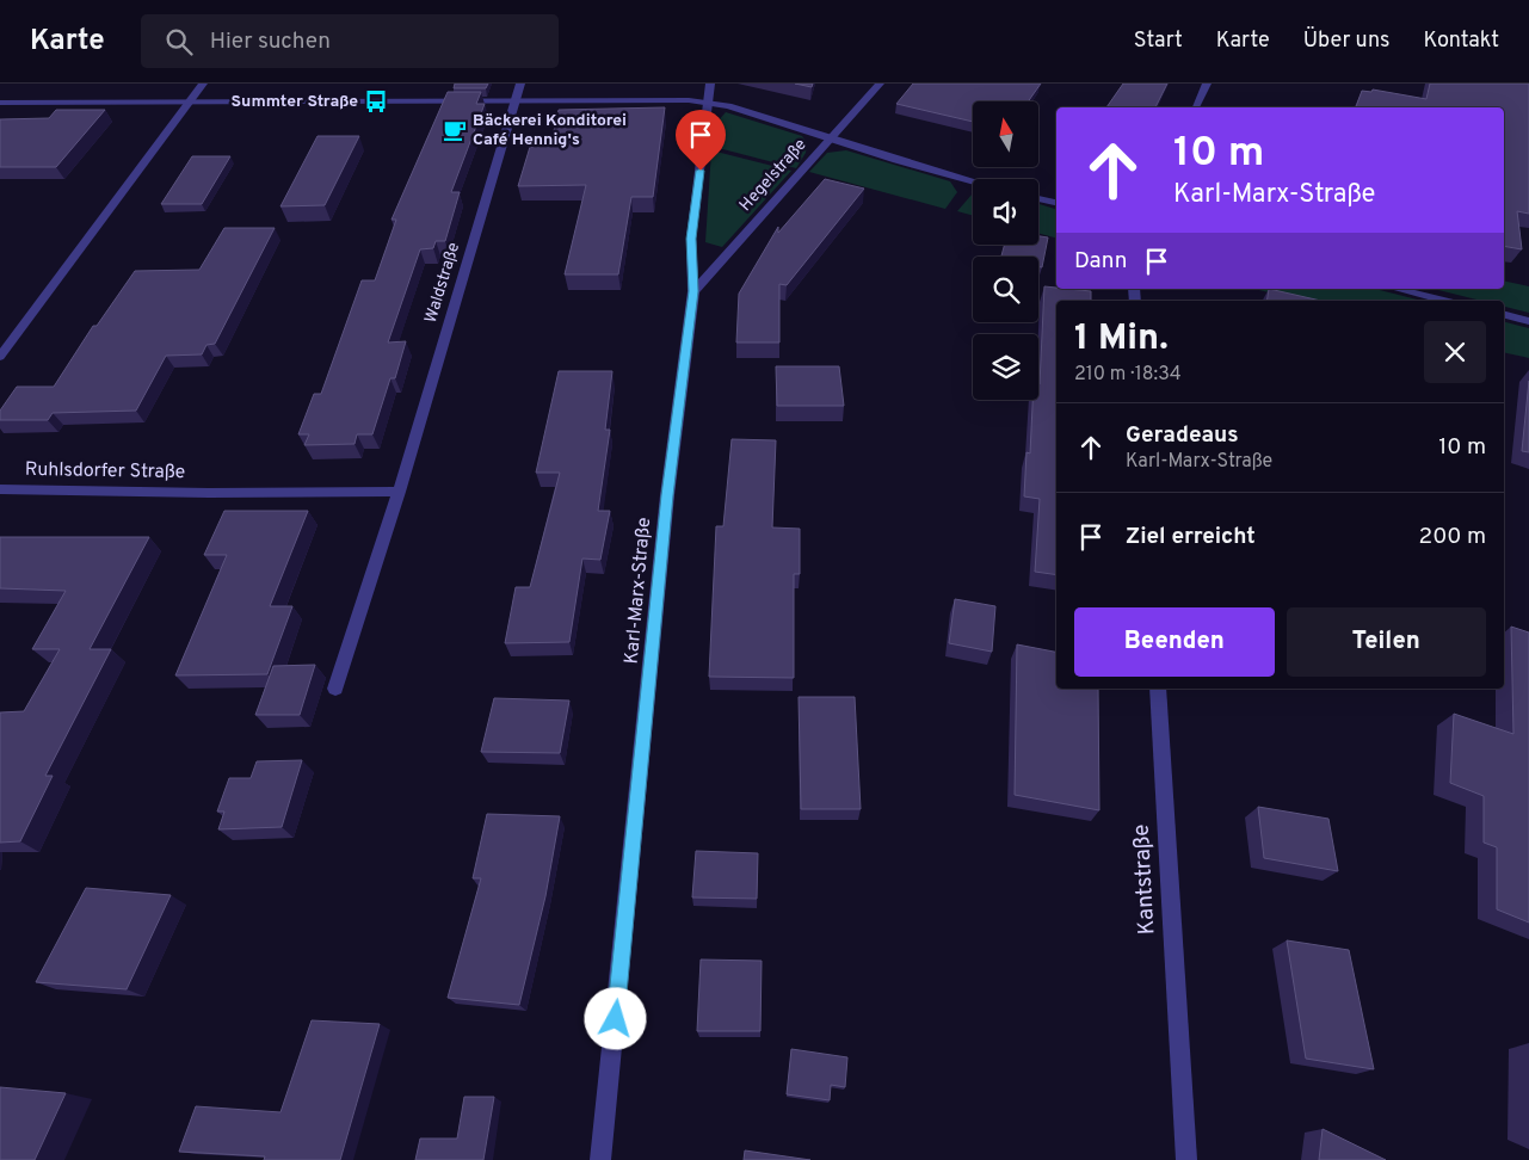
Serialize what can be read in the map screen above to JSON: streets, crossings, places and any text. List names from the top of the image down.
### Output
{
  "streets": {
    "street": [
      "Hegelstraße",
      "Waldstraße",
      "Ruhlsdorfer Straße",
      "Karl-Marx-Straße",
      "Kantstraße"
    ]
  },
  "crossings": [
    ["Hegelstraße", "Karl-Marx-Straße"],
    ["Waldstraße", "Ruhlsdorfer Straße"]
  ],
  "places": {
    "bus stop": ["Summter Straße"],
    "cafe": ["Bäckerei Konditorei Café Hennig's"]
  },
  "north": "top",
  "page": {
    "header": "Karte",
    "search": "Hier suchen",
    "nav": [
      "Start",
      "Karte",
      "Über uns",
      "Kontakt"
    ],
    "turn": ["10 m", "Karl-Marx-Straße"],
    "then": "Dann",
    "heading": ["1 Min.", "210 m · 18:34"],
    "list": [
      {
        "name": "Geradeaus",
        "note": "Karl-Marx-Straße",
        "value": "10 m"
      },
      {
        "name": "Ziel erreicht",
        "value": "200 m"
      }
    ],
    "buttons": ["Beenden", "Teilen"]
  }
}
